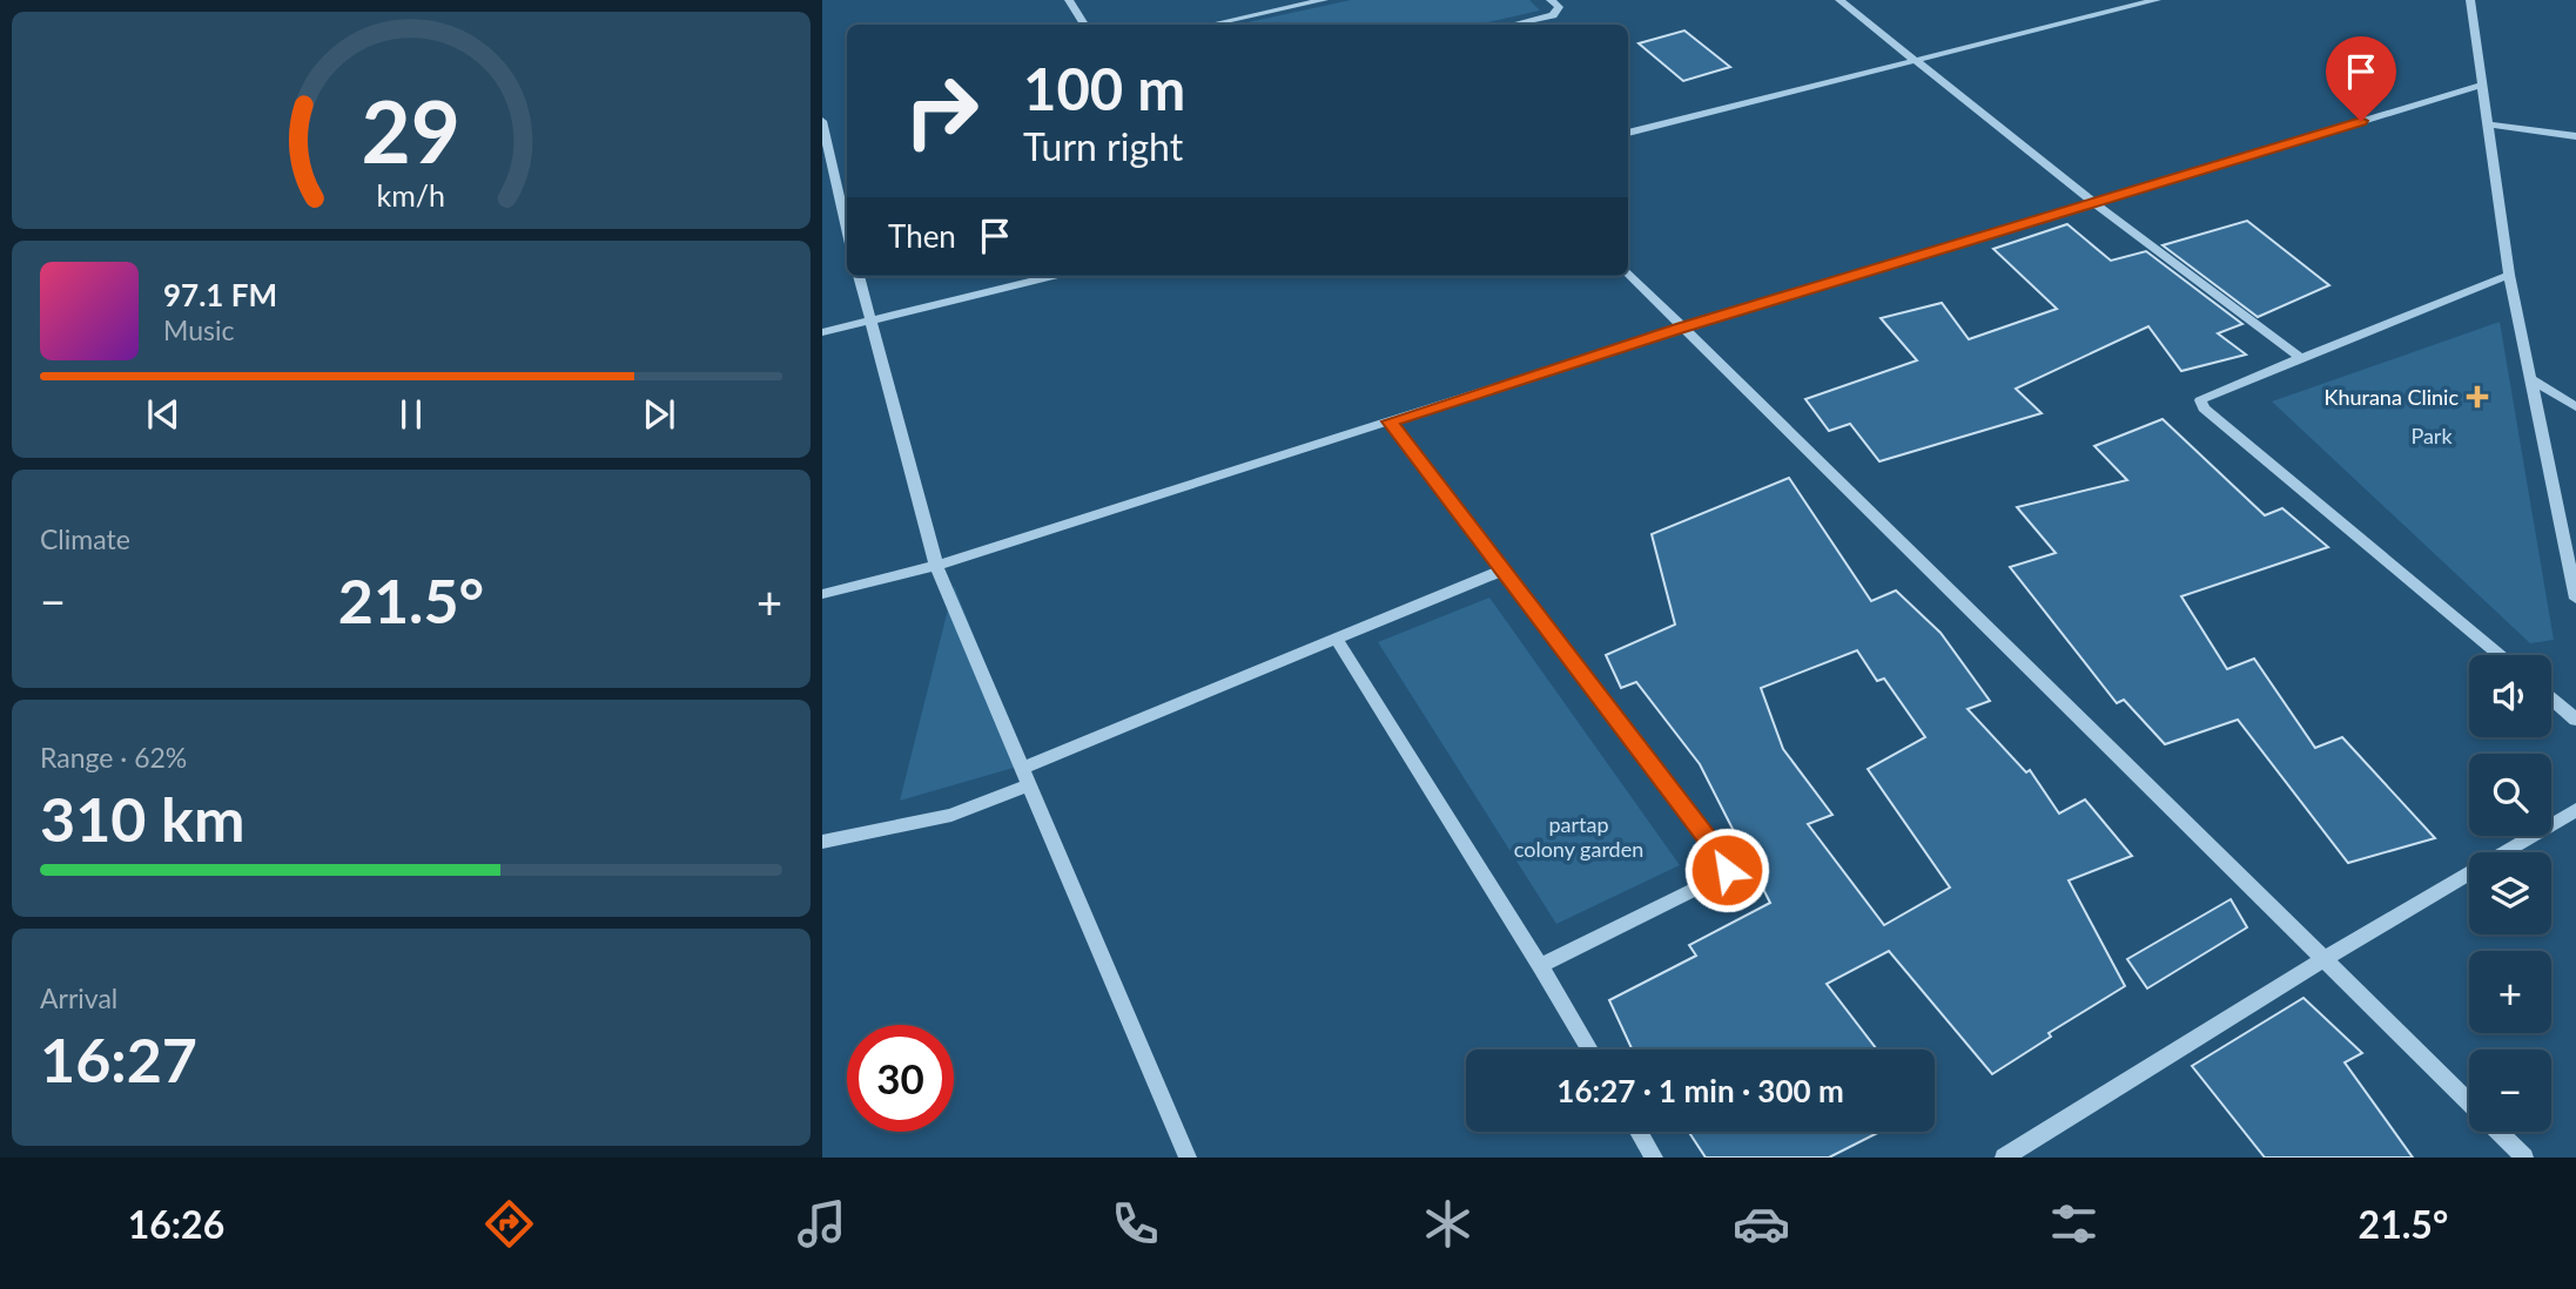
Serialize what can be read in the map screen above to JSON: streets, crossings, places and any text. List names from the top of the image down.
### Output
{
  "parks": ["Park", "partap colony garden"],
  "places": {
    "health": ["Khurana Clinic"]
  },
  "page": {
    "turn": ["100 m", "Turn right"],
    "then": "Then",
    "song": ["97.1 FM", "Music"],
    "tile": [
      "Climate",
      ["Range · 62%", "310 km"],
      ["Arrival", "16:27"]
    ],
    "heat": ["−", "21.5°", "+"],
    "map_buttons": ["+", "−"],
    "limit": "30",
    "trip": "16:27 · 1 min · 300 m",
    "tabs": ["16:26", "21.5°"],
    "gauge": ["29", "km/h"]
  }
}
